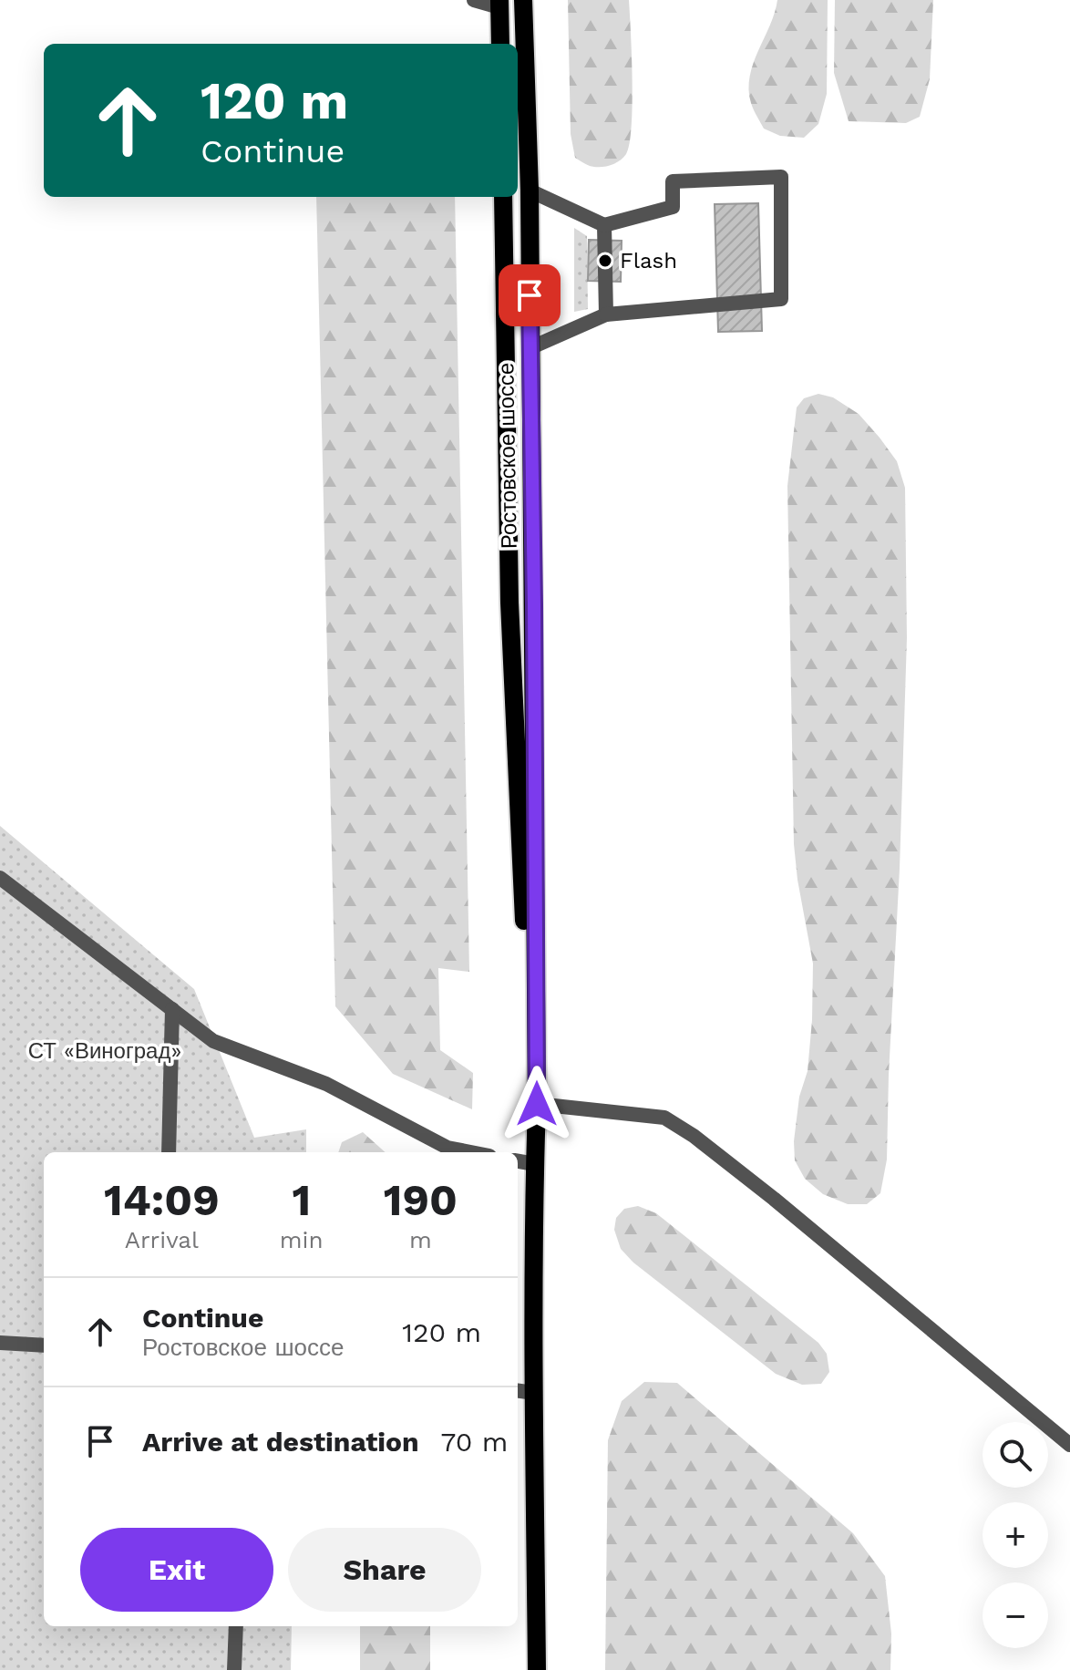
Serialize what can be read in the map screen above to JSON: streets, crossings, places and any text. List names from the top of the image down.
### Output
{
  "streets": {
    "main road": ["Ростовское шоссе"]
  },
  "parks": ["СТ «Виноград»"],
  "places": ["Flash"],
  "page": {
    "turn": ["120 m", "Continue"],
    "eta": [
      "14:09",
      "Arrival",
      "1",
      "min",
      "190",
      "m"
    ],
    "list": [
      {
        "name": "Continue",
        "note": "Ростовское шоссе",
        "value": "120 m"
      },
      {
        "name": "Arrive at destination",
        "value": "70 m"
      }
    ],
    "map_buttons": ["+", "−"],
    "buttons": ["Exit", "Share"]
  }
}
